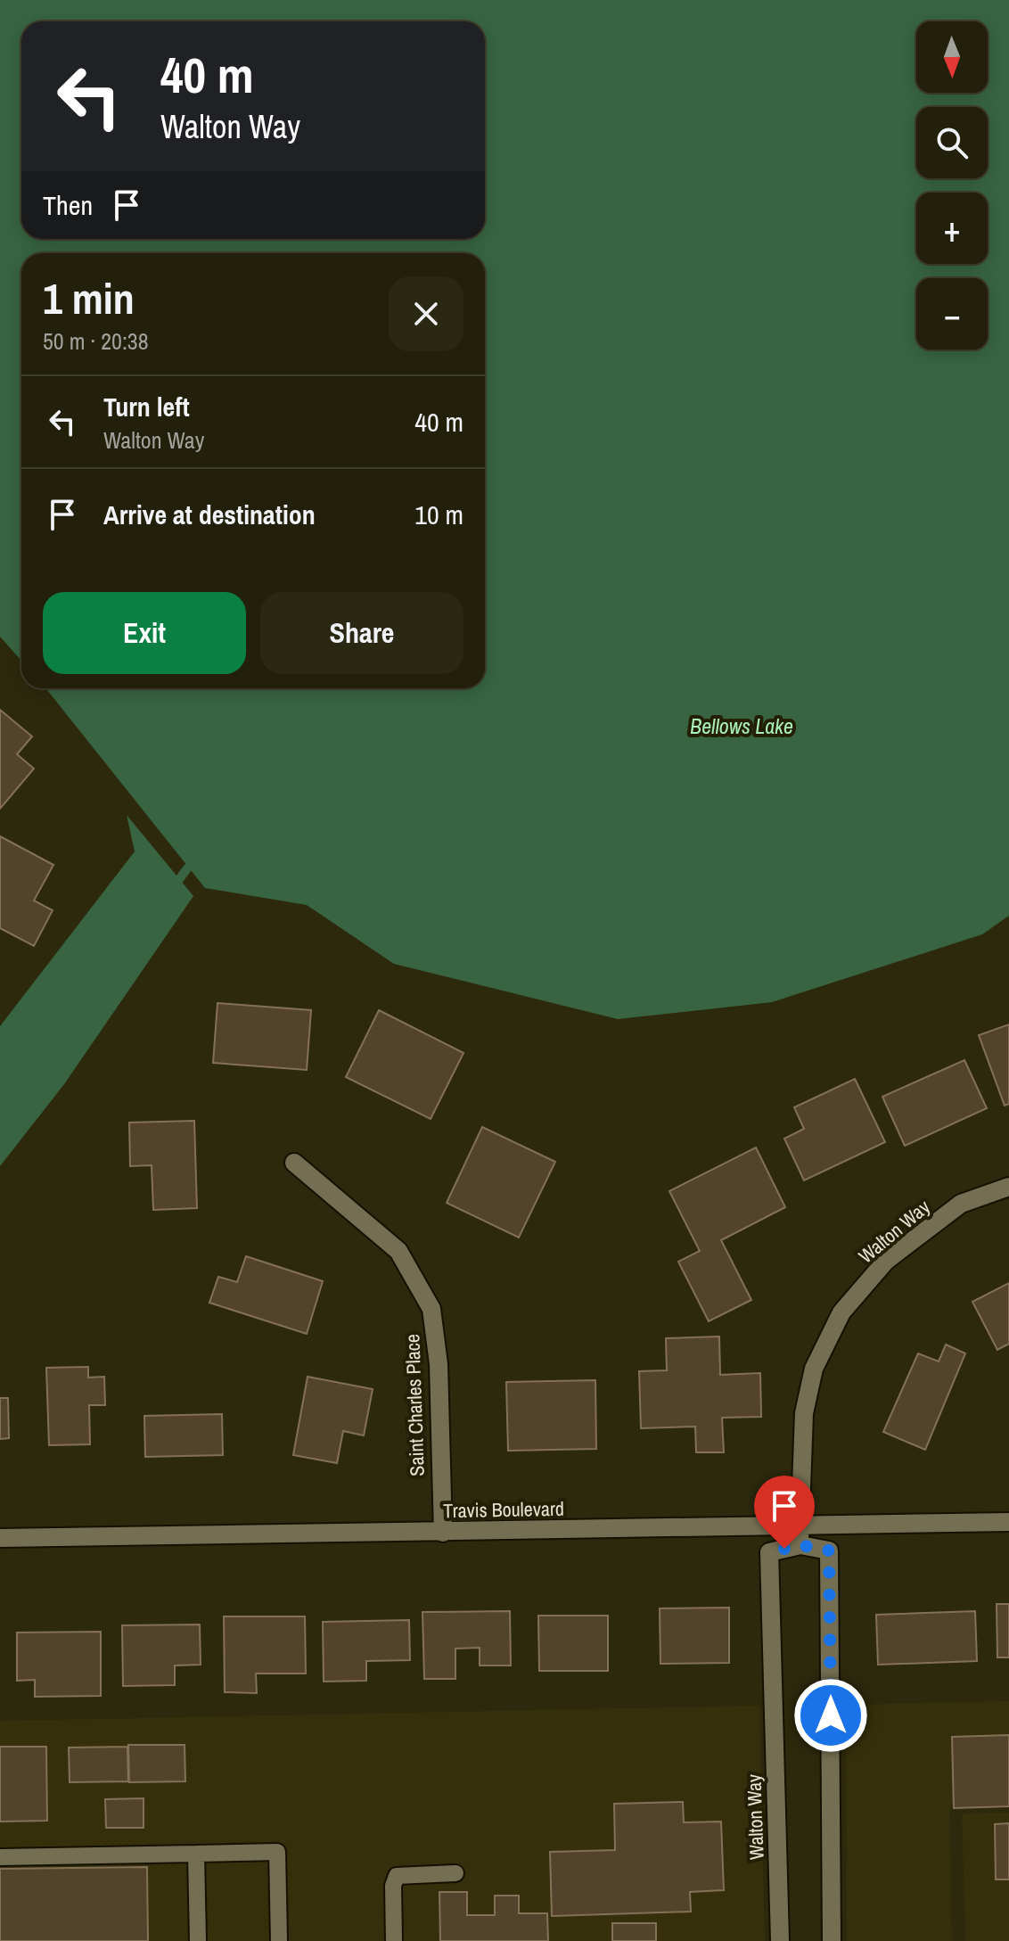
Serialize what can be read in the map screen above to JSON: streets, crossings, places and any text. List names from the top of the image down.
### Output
{
  "streets": {
    "street": ["Walton Way", "Saint Charles Place", "Travis Boulevard"]
  },
  "crossings": [
    ["Walton Way", "Travis Boulevard"],
    ["Saint Charles Place", "Travis Boulevard"]
  ],
  "water": ["Bellows Lake"],
  "north": "bottom",
  "page": {
    "map_buttons": ["+", "−"],
    "turn": ["40 m", "Walton Way"],
    "then": "Then",
    "heading": ["1 min", "50 m · 20:38"],
    "list": [
      {
        "name": "Turn left",
        "note": "Walton Way",
        "value": "40 m"
      },
      {
        "name": "Arrive at destination",
        "value": "10 m"
      }
    ],
    "buttons": ["Exit", "Share"]
  }
}
